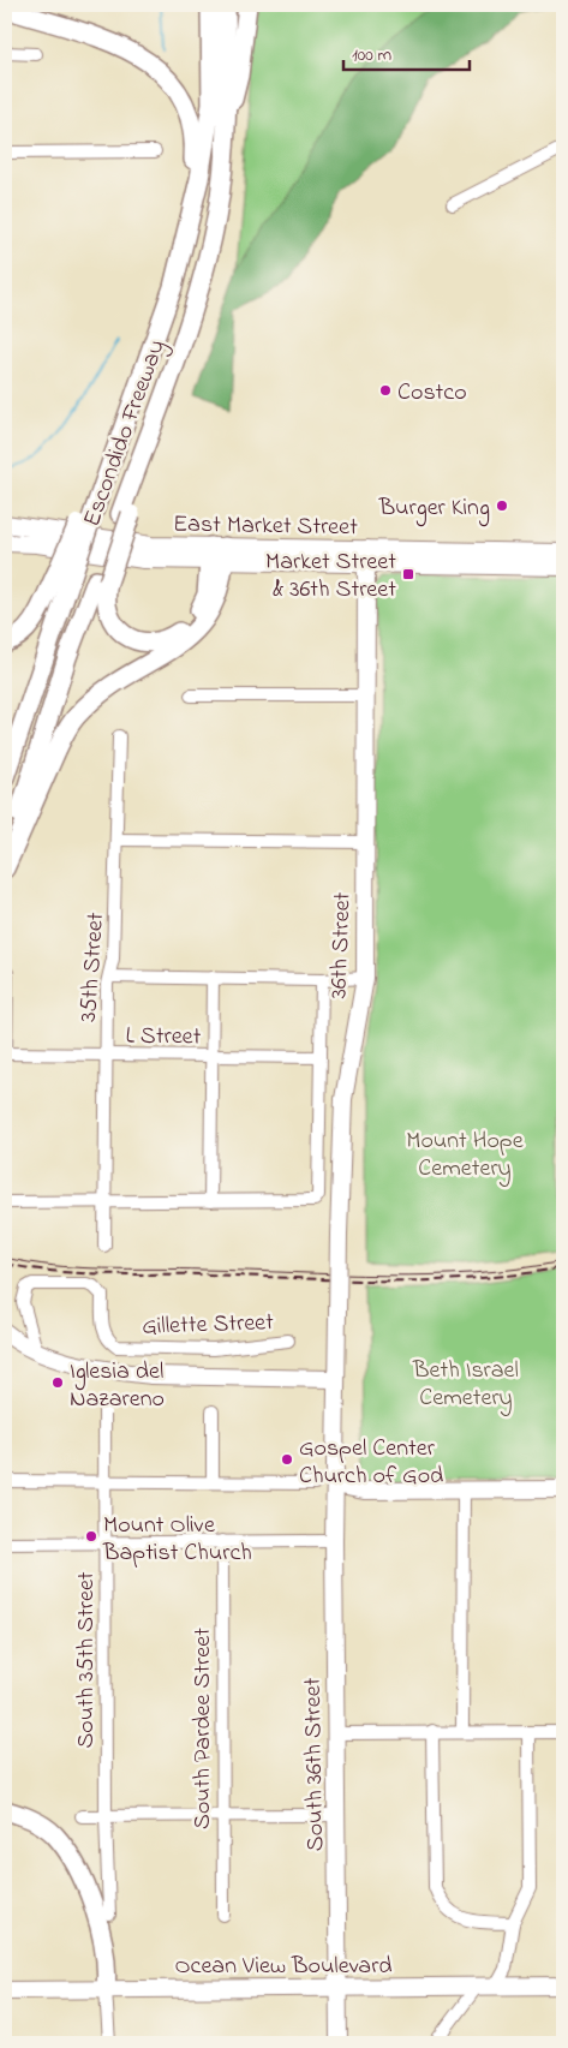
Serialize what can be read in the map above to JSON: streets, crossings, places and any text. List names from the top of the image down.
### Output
{
  "streets": {
    "highway": ["Escondido Freeway"],
    "main road": [
      "East Market Street",
      "36th Street",
      "South 36th Street",
      "Ocean View Boulevard"
    ],
    "street": [
      "35th Street",
      "L Street",
      "Gillette Street",
      "South 35th Street",
      "South Pardee Street"
    ]
  },
  "crossings": [
    ["East Market Street", "36th Street"],
    ["36th Street", "L Street"],
    ["36th Street", "South 36th Street"],
    ["35th Street", "L Street"],
    ["South 36th Street", "Ocean View Boulevard"]
  ],
  "parks": ["Mount Hope Cemetery", "Beth Israel Cemetery"],
  "places": {
    "other": [
      "Costco",
      "Burger King",
      "Iglesia del Nazareno",
      "Gospel Center Church of God",
      "Mount Olive Baptist Church"
    ],
    "transit": ["Market Street & 36th Street"]
  },
  "scale_bar": "100 m"
}
